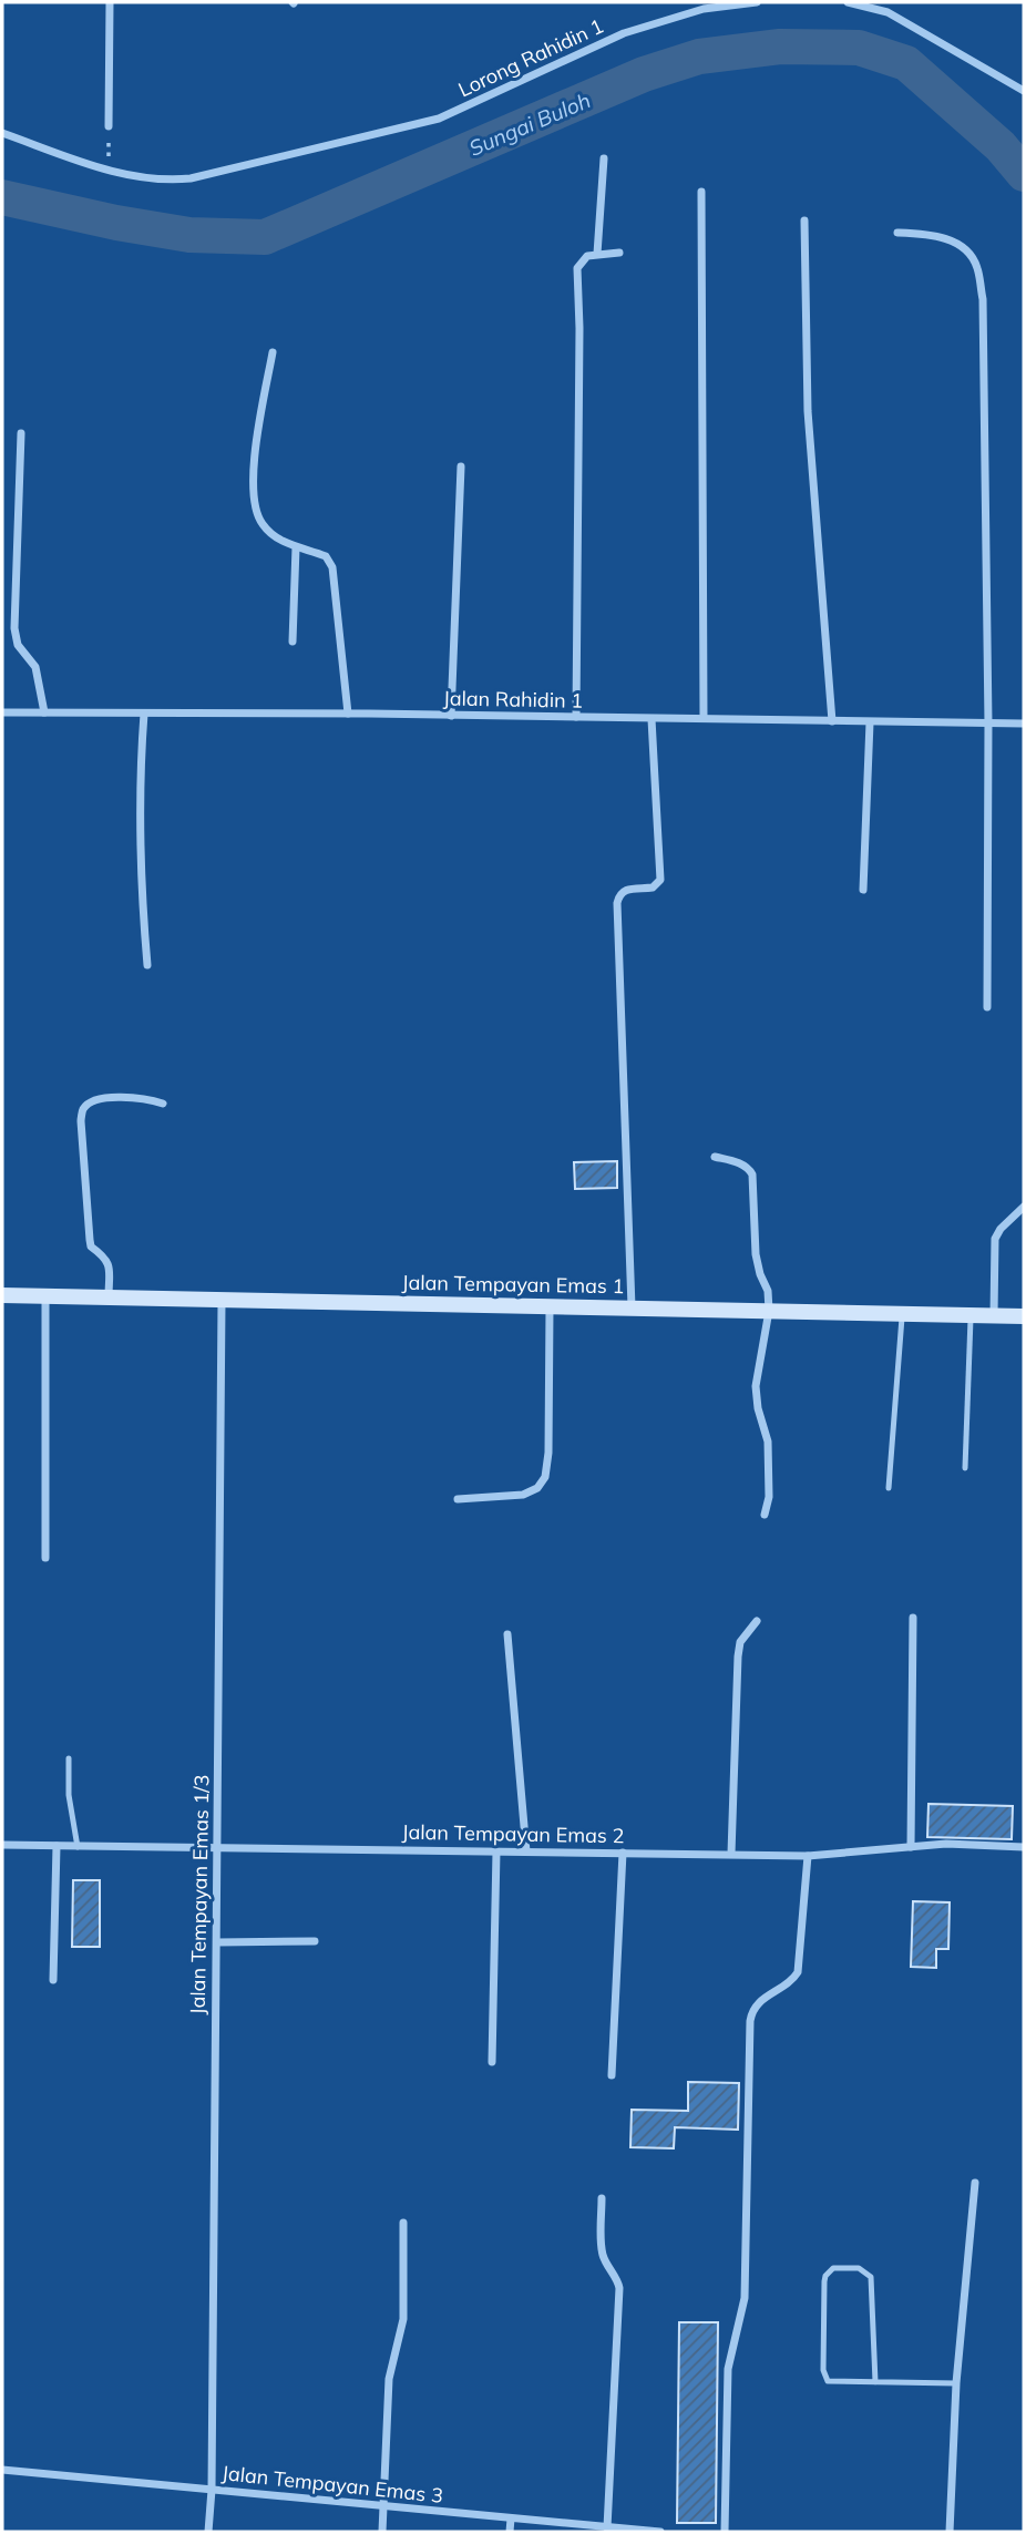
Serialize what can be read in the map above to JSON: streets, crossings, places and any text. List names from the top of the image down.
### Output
{
  "streets": {
    "street": [
      "Lorong Rahidin 1",
      "Jalan Rahidin 1",
      "Jalan Tempayan Emas 1",
      "Jalan Tempayan Emas 2",
      "Jalan Tempayan Emas 1/3",
      "Jalan Tempayan Emas 3"
    ]
  },
  "crossings": [
    ["Jalan Tempayan Emas 1", "Jalan Tempayan Emas 1/3"],
    ["Jalan Tempayan Emas 2", "Jalan Tempayan Emas 1/3"],
    ["Jalan Tempayan Emas 1/3", "Jalan Tempayan Emas 3"]
  ],
  "water": ["Sungai Buloh"]
}
